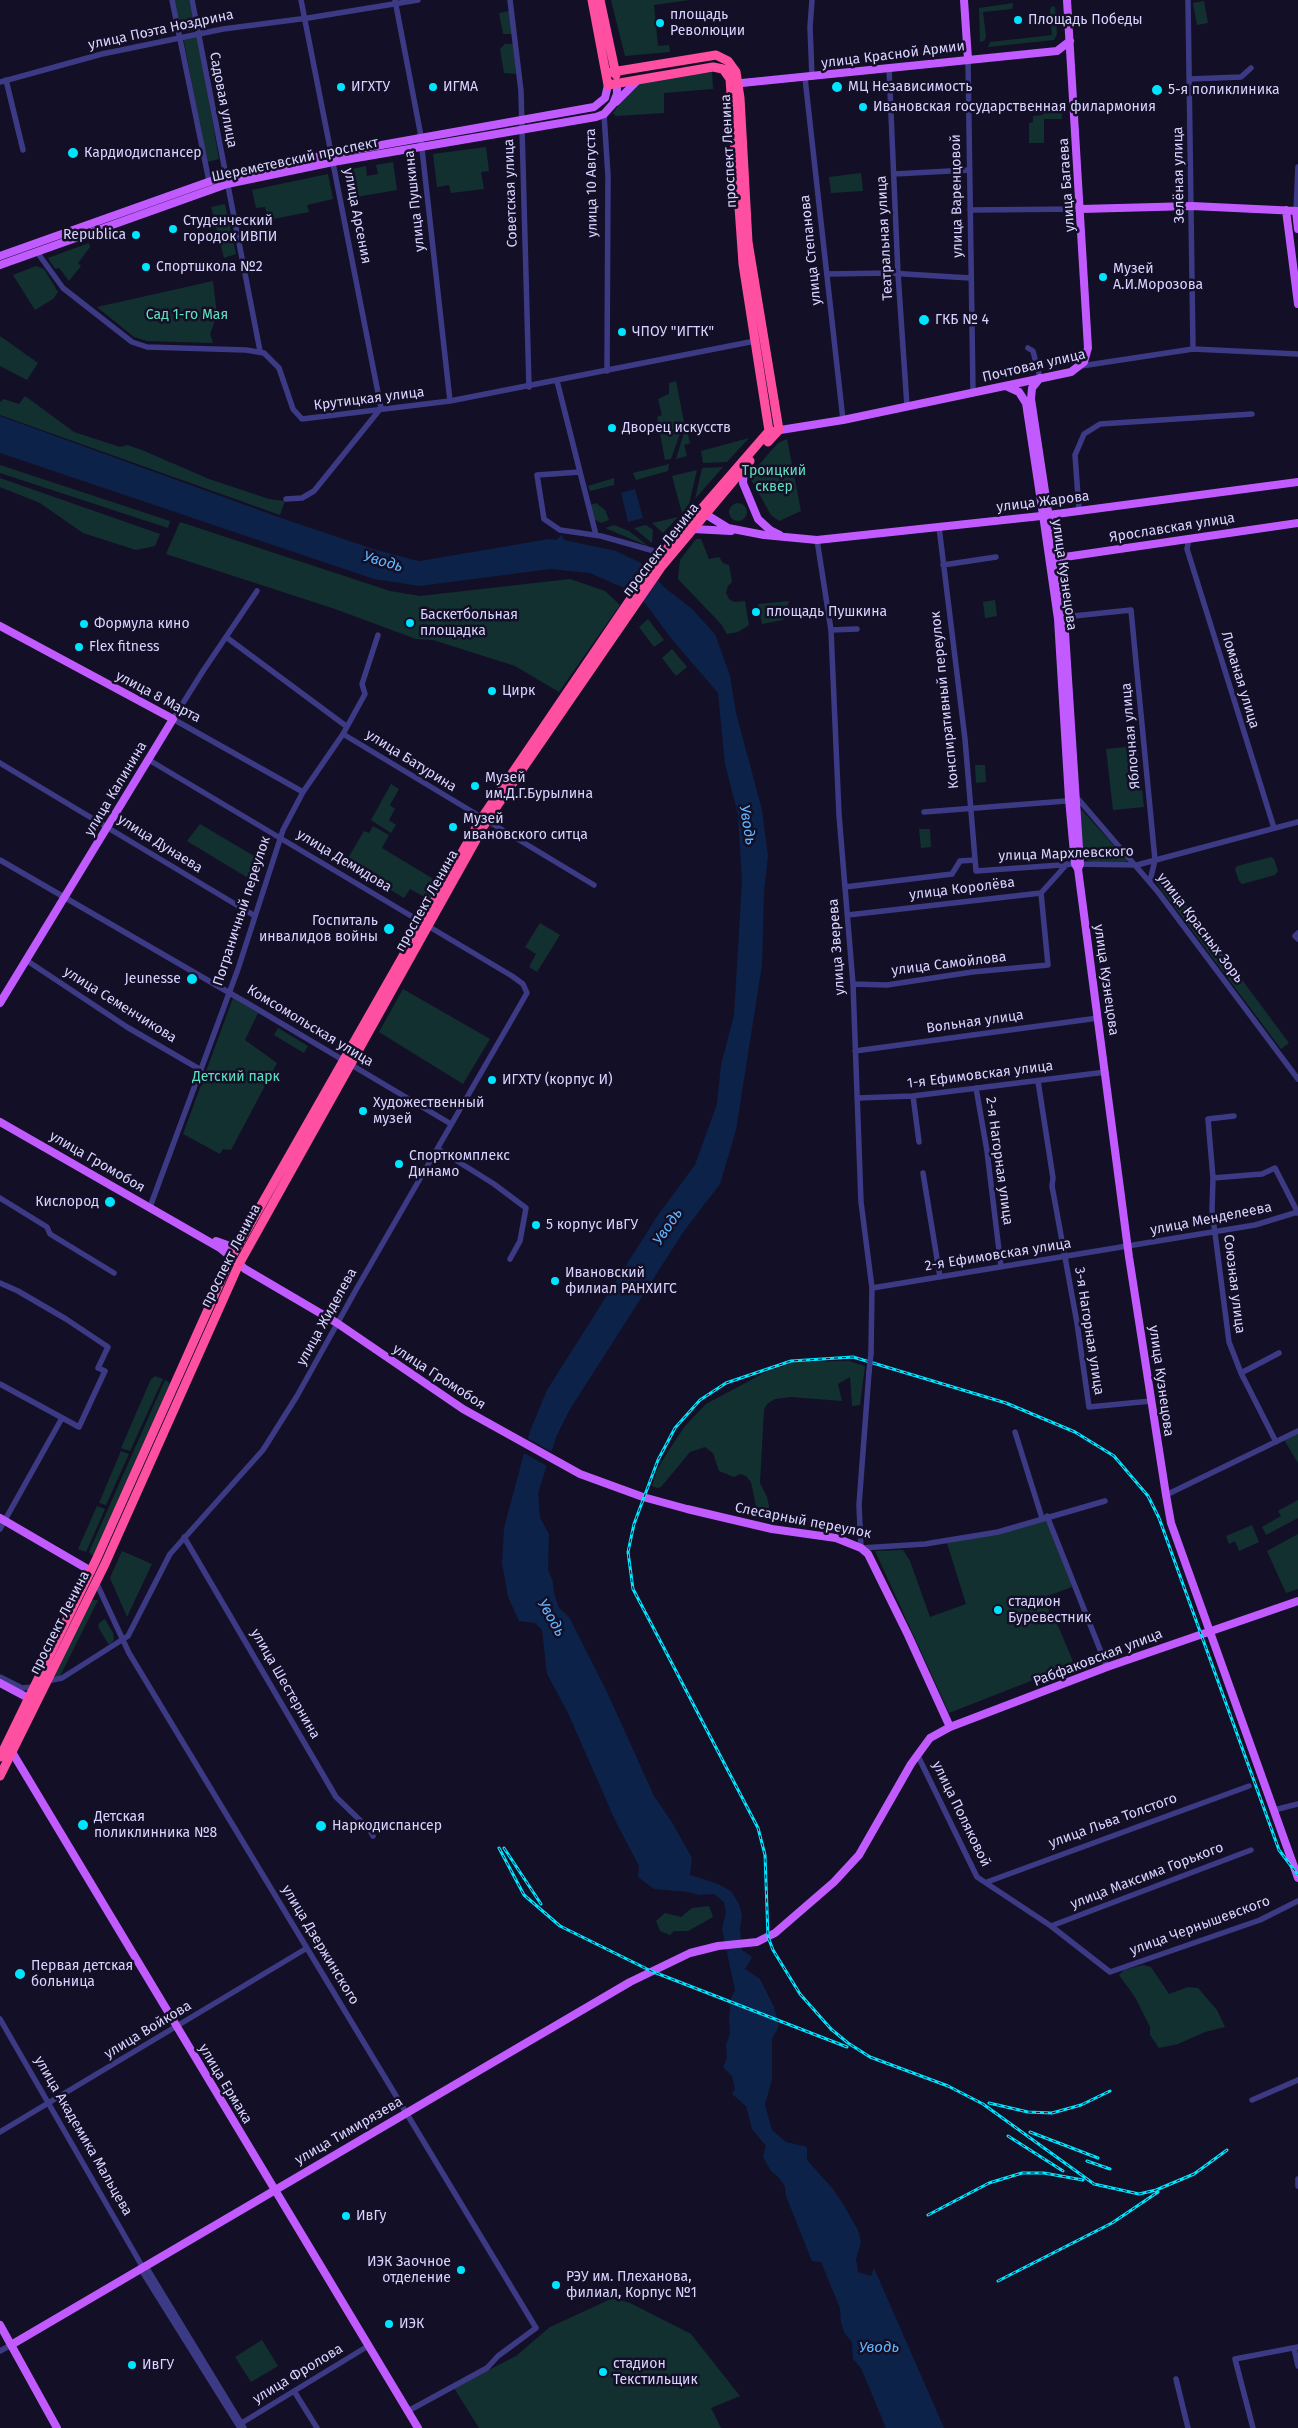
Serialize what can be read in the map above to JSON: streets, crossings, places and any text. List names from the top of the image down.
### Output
{
  "streets": {
    "highway": ["проспект Ленина"],
    "main road": [
      "улица Красной Армии",
      "Шереметевский проспект",
      "улица 10 Августа",
      "улица Багаева",
      "улица Варенцовой",
      "Почтовая улица",
      "улица Жарова",
      "Ярославская улица",
      "улица Кузнецова",
      "улица 8 Марта",
      "улица Калинина",
      "улица Громобоя",
      "Слесарный переулок",
      "Рабфаковская улица",
      "улица Ермака",
      "улица Тимирязева"
    ],
    "street": [
      "улица Поэта Ноздрина",
      "Садовая улица",
      "Зелёная улица",
      "Советская улица",
      "улица Пушкина",
      "улица Арсения",
      "Театральная улица",
      "улица Степанова",
      "Крутицкая улица",
      "Ломаная улица",
      "Конспиративный переулок",
      "Яблочная улица",
      "улица Батурина",
      "улица Дунаева",
      "улица Мархлевского",
      "улица Демидова",
      "улица Королёва",
      "Пограничный переулок",
      "улица Красных Зорь",
      "улица Зверева",
      "улица Самойлова",
      "улица Семенчикова",
      "Вольная улица",
      "Комсомольская улица",
      "1-я Ефимовская улица",
      "2-я Нагорная улица",
      "улица Менделеева",
      "2-я Ефимовская улица",
      "Союзная улица",
      "улица Жиделева",
      "3-я Нагорная улица",
      "улица Шестернина",
      "улица Поляковой",
      "улица Льва Толстого",
      "улица Максима Горького",
      "улица Чернышевского",
      "улица Дзержинского",
      "улица Войкова",
      "улица Академика Мальцева",
      "улица Фролова"
    ]
  },
  "crossings": [
    ["улица Поэта Ноздрина", "Садовая улица"],
    ["улица Поэта Ноздрина", "улица Пушкина"],
    ["улица Поэта Ноздрина", "улица Арсения"],
    ["улица Красной Армии", "проспект Ленина"],
    ["улица Красной Армии", "улица Багаева"],
    ["улица Красной Армии", "улица Варенцовой"],
    ["улица Красной Армии", "Театральная улица"],
    ["улица Красной Армии", "улица Степанова"],
    ["Садовая улица", "Шереметевский проспект"],
    ["Садовая улица", "Крутицкая улица"],
    ["проспект Ленина", "Шереметевский проспект"],
    ["проспект Ленина", "улица 10 Августа"],
    ["проспект Ленина", "Почтовая улица"],
    ["проспект Ленина", "Крутицкая улица"],
    ["проспект Ленина", "улица Батурина"],
    ["проспект Ленина", "улица Демидова"],
    ["проспект Ленина", "Комсомольская улица"],
    ["проспект Ленина", "улица Громобоя"],
    ["проспект Ленина", "улица Дзержинского"],
    ["проспект Ленина", "улица Ермака"],
    ["Шереметевский проспект", "улица 10 Августа"],
    ["Шереметевский проспект", "Советская улица"],
    ["Шереметевский проспект", "улица Пушкина"],
    ["Шереметевский проспект", "улица Арсения"],
    ["Зелёная улица", "Почтовая улица"],
    ["улица 10 Августа", "Крутицкая улица"],
    ["улица Багаева", "Почтовая улица"],
    ["Советская улица", "Крутицкая улица"],
    ["улица Варенцовой", "Почтовая улица"],
    ["улица Пушкина", "Крутицкая улица"],
    ["улица Арсения", "Крутицкая улица"],
    ["Театральная улица", "Почтовая улица"],
    ["улица Степанова", "Почтовая улица"],
    ["Почтовая улица", "улица Кузнецова"],
    ["улица Жарова", "улица Кузнецова"],
    ["улица Жарова", "Конспиративный переулок"],
    ["улица Жарова", "улица Зверева"],
    ["Ярославская улица", "улица Кузнецова"],
    ["Ярославская улица", "Ломаная улица"],
    ["улица Кузнецова", "Яблочная улица"],
    ["улица Кузнецова", "улица Мархлевского"],
    ["улица Кузнецова", "улица Красных Зорь"],
    ["улица Кузнецова", "Вольная улица"],
    ["улица Кузнецова", "1-я Ефимовская улица"],
    ["улица Кузнецова", "улица Менделеева"],
    ["улица Кузнецова", "2-я Ефимовская улица"],
    ["улица Кузнецова", "3-я Нагорная улица"],
    ["улица Кузнецова", "Рабфаковская улица"],
    ["Ломаная улица", "улица Мархлевского"],
    ["улица 8 Марта", "улица Калинина"],
    ["улица 8 Марта", "Пограничный переулок"],
    ["Конспиративный переулок", "улица Мархлевского"],
    ["Яблочная улица", "улица Мархлевского"],
    ["улица Батурина", "Пограничный переулок"],
    ["улица Калинина", "улица Дунаева"],
    ["улица Калинина", "улица Демидова"],
    ["улица Калинина", "улица Семенчикова"],
    ["улица Калинина", "Комсомольская улица"],
    ["улица Дунаева", "Пограничный переулок"],
    ["улица Мархлевского", "улица Красных Зорь"],
    ["улица Демидова", "Пограничный переулок"],
    ["улица Демидова", "улица Жиделева"],
    ["улица Королёва", "улица Зверева"],
    ["улица Королёва", "улица Самойлова"],
    ["Пограничный переулок", "улица Семенчикова"],
    ["Пограничный переулок", "Комсомольская улица"],
    ["Пограничный переулок", "улица Громобоя"],
    ["улица Зверева", "улица Самойлова"],
    ["улица Зверева", "Вольная улица"],
    ["улица Зверева", "1-я Ефимовская улица"],
    ["улица Зверева", "2-я Ефимовская улица"],
    ["улица Зверева", "Слесарный переулок"],
    ["Комсомольская улица", "улица Жиделева"],
    ["1-я Ефимовская улица", "2-я Нагорная улица"],
    ["1-я Ефимовская улица", "3-я Нагорная улица"],
    ["2-я Нагорная улица", "2-я Ефимовская улица"],
    ["улица Громобоя", "улица Жиделева"],
    ["улица Громобоя", "Слесарный переулок"],
    ["улица Менделеева", "2-я Ефимовская улица"],
    ["улица Менделеева", "Союзная улица"],
    ["2-я Ефимовская улица", "3-я Нагорная улица"],
    ["улица Жиделева", "улица Шестернина"],
    ["улица Жиделева", "улица Дзержинского"],
    ["Рабфаковская улица", "улица Поляковой"],
    ["Рабфаковская улица", "улица Тимирязева"],
    ["улица Поляковой", "улица Льва Толстого"],
    ["улица Поляковой", "улица Максима Горького"],
    ["улица Поляковой", "улица Чернышевского"],
    ["улица Дзержинского", "улица Войкова"],
    ["улица Дзержинского", "улица Ермака"],
    ["улица Дзержинского", "улица Тимирязева"],
    ["улица Войкова", "улица Ермака"],
    ["улица Войкова", "улица Академика Мальцева"],
    ["улица Ермака", "улица Тимирязева"],
    ["улица Ермака", "улица Фролова"],
    ["улица Тимирязева", "улица Академика Мальцева"],
    ["улица Академика Мальцева", "улица Фролова"]
  ],
  "water": ["Уводь"],
  "parks": ["Сад 1-го Мая", "Троицкий сквер", "Детский парк"],
  "places": [
    "Площадь Победы",
    "площадь Революции",
    "ИГХТУ",
    "ИГМА",
    "МЦ Независимость",
    "5-я поликлиника",
    "Ивановская государственная филармония",
    "Кардиодиспансер",
    "Студенческий городок ИВПИ",
    "Republica",
    "Спортшкола №2",
    "Музей А.И.Морозова",
    "ГКБ № 4",
    "ЧПОУ \"ИГТК\"",
    "Дворец искусств",
    "площадь Пушкина",
    "Баскетбольная площадка",
    "Формула кино",
    "Flex fitness",
    "Цирк",
    "Музей им.Д.Г.Бурылина",
    "Музей ивановского ситца",
    "Госпиталь инвалидов войны",
    "Jeunesse",
    "ИГХТУ (корпус И)",
    "Художественный музей",
    "Спорткомплекс Динамо",
    "Кислород",
    "5 корпус ИвГУ",
    "Ивановский филиал РАНХИГС",
    "стадион Буревестник",
    "Детская поликлинника №8",
    "Наркодиспансер",
    "Первая детская больница",
    "ИвГу",
    "ИЭК Заочное отделение",
    "РЭУ им. Плеханова, филиал, Корпус №1",
    "ИЭК",
    "ИвГУ",
    "стадион Текстильщик"
  ]
}
